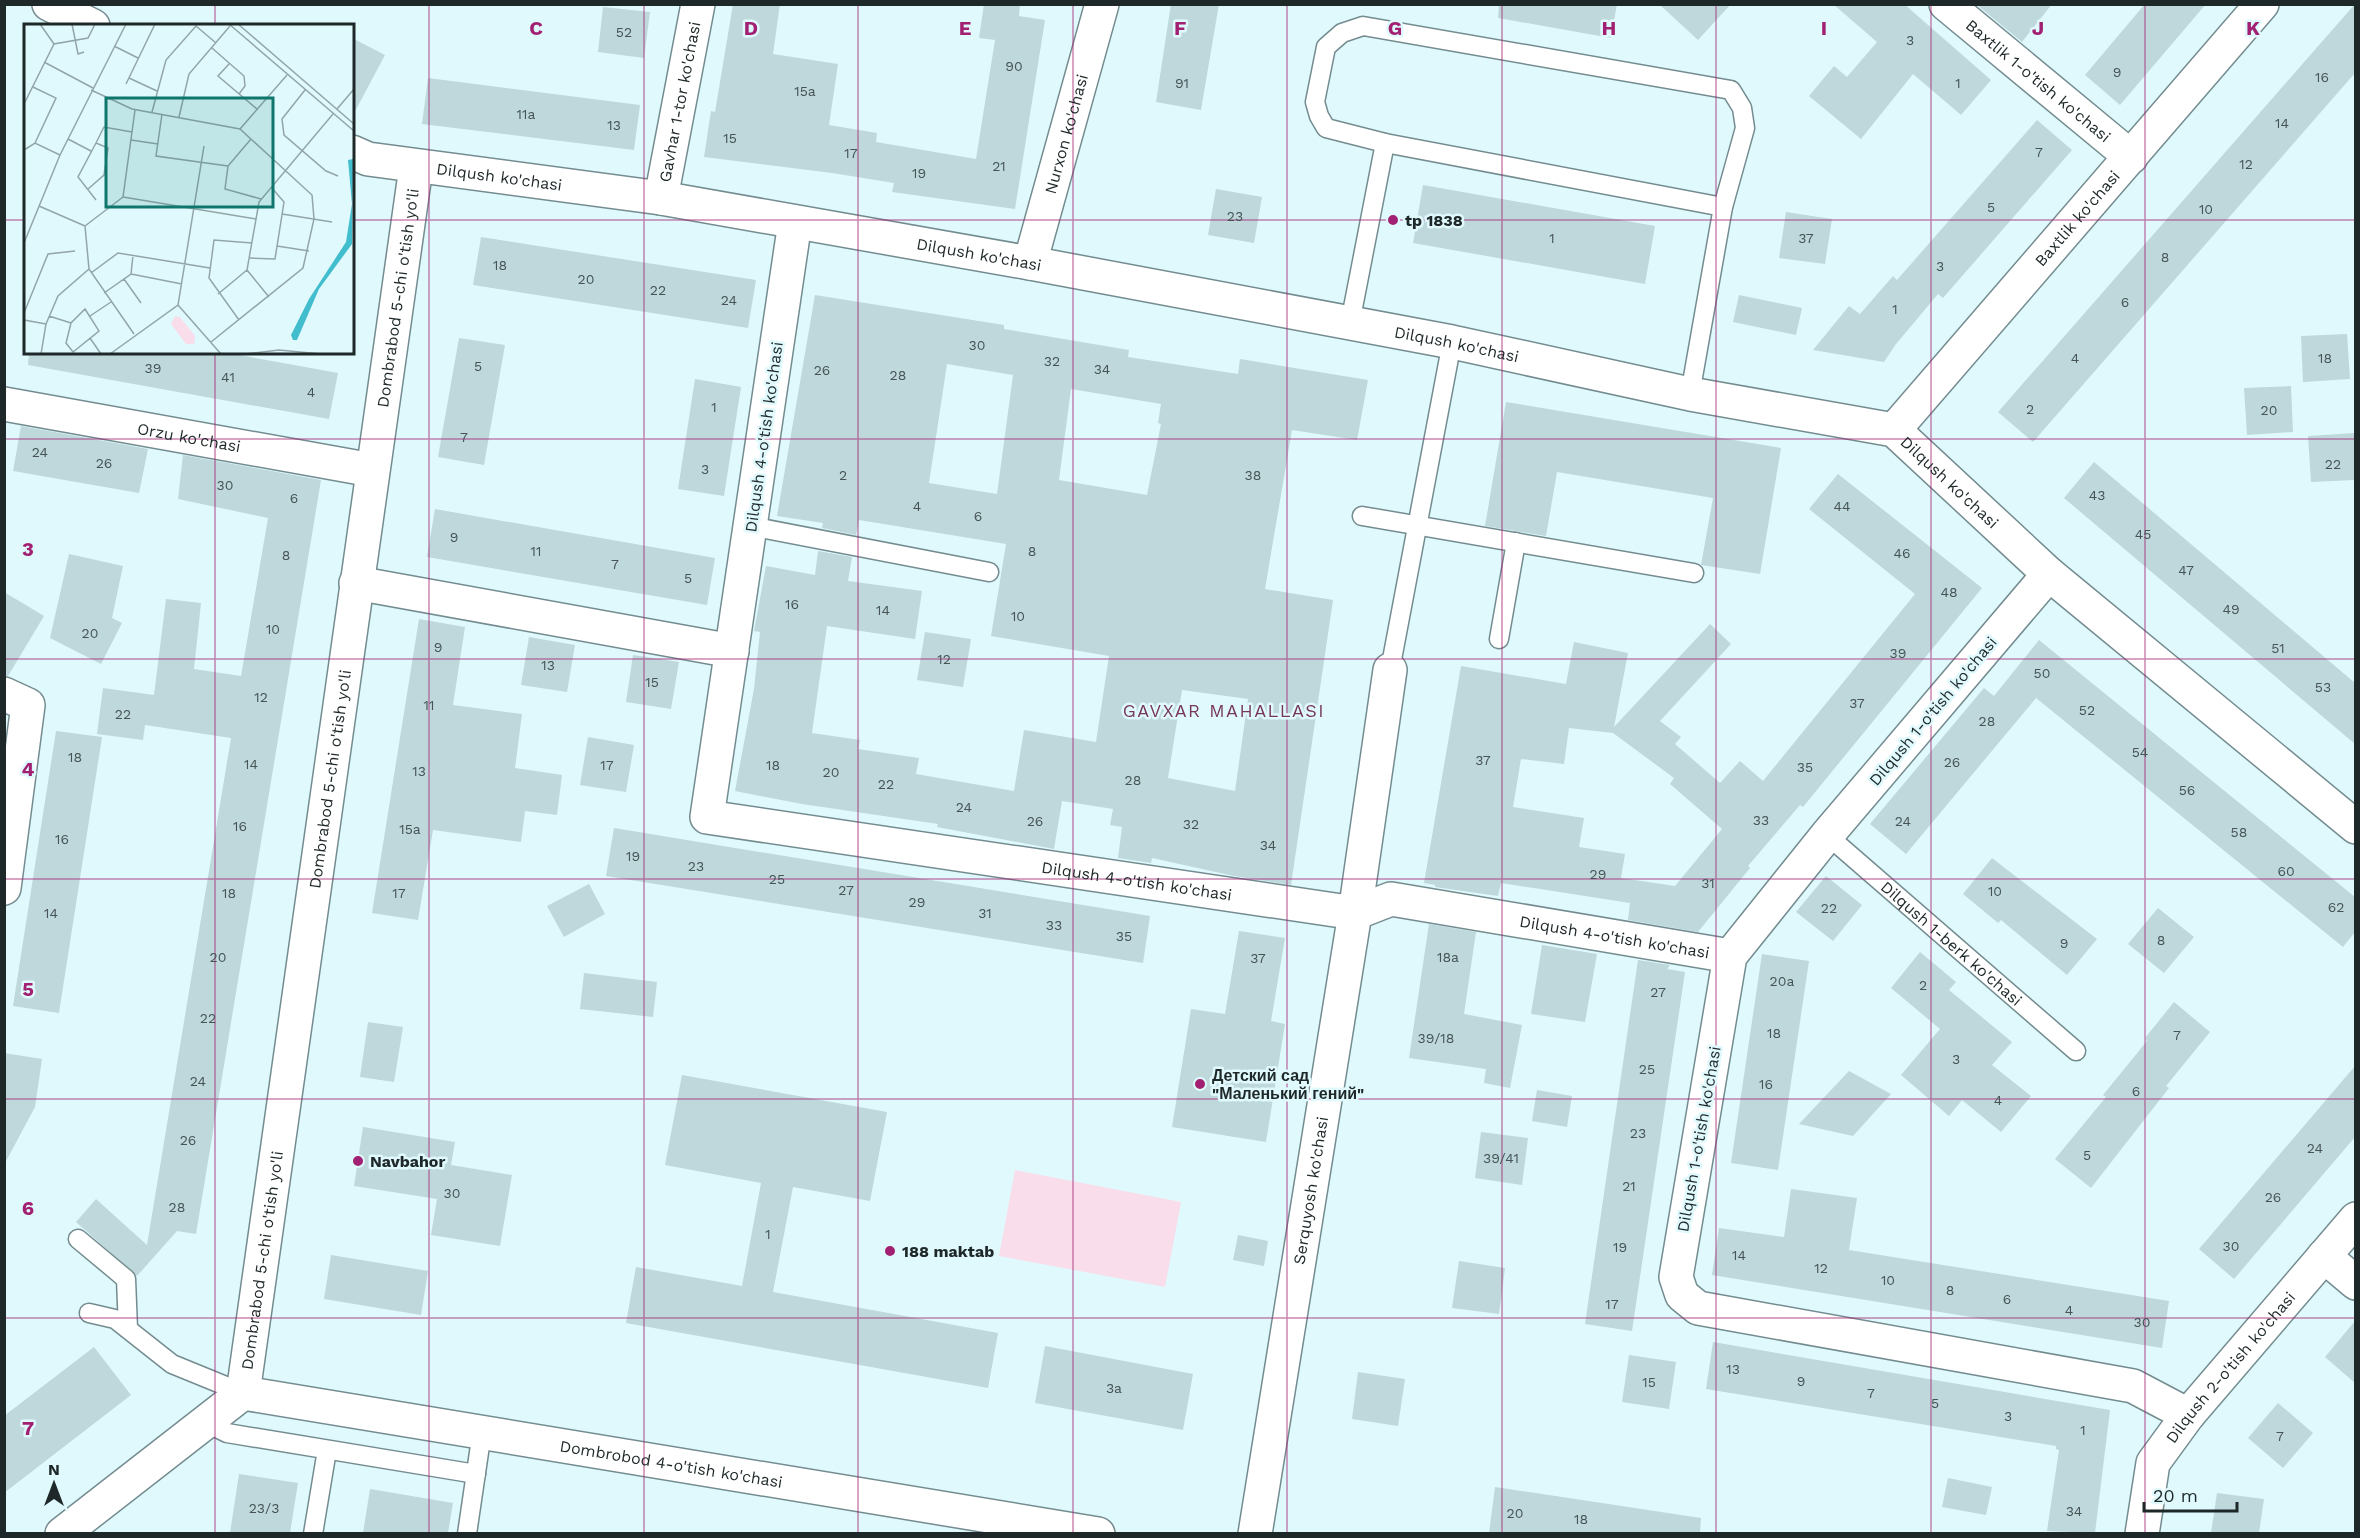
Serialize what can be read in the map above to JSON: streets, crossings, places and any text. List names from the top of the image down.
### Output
{
  "streets": {
    "street": [
      "Baxtlik 1-o'tish ko'chasi",
      "Gavhar 1-tor ko'chasi",
      "Nurxon ko'chasi",
      "Dilqush ko'chasi",
      "Baxtlik ko'chasi",
      "Dombrabod 5-chi o'tish yo'li",
      "Orzu ko'chasi",
      "Dilqush 4-o'tish ko'chasi",
      "Dilqush 1-o'tish ko'chasi",
      "Serquyosh ko'chasi",
      "Dilqush 2-o'tish ko'chasi",
      "Dombrobod 4-o'tish ko'chasi"
    ],
    "lane": ["Dilqush 1-berk ko'chasi"]
  },
  "crossings": [
    ["Baxtlik 1-o'tish ko'chasi", "Baxtlik ko'chasi"],
    ["Gavhar 1-tor ko'chasi", "Dilqush ko'chasi"],
    ["Nurxon ko'chasi", "Dilqush ko'chasi"],
    ["Dilqush ko'chasi", "Baxtlik ko'chasi"],
    ["Dilqush ko'chasi", "Dombrabod 5-chi o'tish yo'li"],
    ["Dilqush ko'chasi", "Dilqush 4-o'tish ko'chasi"],
    ["Dilqush ko'chasi", "Dilqush 1-o'tish ko'chasi"],
    ["Dombrabod 5-chi o'tish yo'li", "Orzu ko'chasi"],
    ["Dombrabod 5-chi o'tish yo'li", "Dombrobod 4-o'tish ko'chasi"],
    ["Dilqush 4-o'tish ko'chasi", "Dilqush 1-o'tish ko'chasi"],
    ["Dilqush 4-o'tish ko'chasi", "Serquyosh ko'chasi"],
    ["Dilqush 1-o'tish ko'chasi", "Dilqush 1-berk ko'chasi"],
    ["Dilqush 1-o'tish ko'chasi", "Dilqush 2-o'tish ko'chasi"]
  ],
  "districts": ["GAVXAR MAHALLASI"],
  "places": [
    "tp 1838",
    "Детский сад \"Маленький гений\"",
    "Navbahor",
    "188 maktab"
  ],
  "house_numbers": [
    "52",
    "3",
    "90",
    "9",
    "16",
    "91",
    "1",
    "15a",
    "11a",
    "14",
    "13",
    "15",
    "7",
    "17",
    "12",
    "21",
    "19",
    "5",
    "10",
    "23",
    "1",
    "37",
    "8",
    "18",
    "3",
    "20",
    "22",
    "24",
    "6",
    "1",
    "30",
    "4",
    "18",
    "32",
    "5",
    "39",
    "34",
    "26",
    "28",
    "41",
    "4",
    "1",
    "2",
    "20",
    "7",
    "24",
    "26",
    "22",
    "3",
    "2",
    "38",
    "30",
    "43",
    "6",
    "4",
    "44",
    "6",
    "45",
    "9",
    "11",
    "8",
    "46",
    "8",
    "7",
    "47",
    "5",
    "48",
    "16",
    "49",
    "14",
    "10",
    "10",
    "20",
    "9",
    "51",
    "39",
    "12",
    "13",
    "50",
    "15",
    "53",
    "12",
    "37",
    "11",
    "52",
    "22",
    "28",
    "54",
    "18",
    "37",
    "26",
    "14",
    "17",
    "18",
    "35",
    "13",
    "20",
    "28",
    "22",
    "56",
    "24",
    "33",
    "26",
    "24",
    "32",
    "16",
    "15a",
    "58",
    "16",
    "34",
    "19",
    "23",
    "60",
    "29",
    "25",
    "31",
    "27",
    "10",
    "18",
    "17",
    "29",
    "62",
    "22",
    "14",
    "31",
    "33",
    "35",
    "8",
    "9",
    "20",
    "18a",
    "37",
    "20a",
    "2",
    "27",
    "22",
    "18",
    "7",
    "39/18",
    "3",
    "25",
    "24",
    "16",
    "6",
    "4",
    "23",
    "26",
    "24",
    "5",
    "39/41",
    "21",
    "30",
    "26",
    "28",
    "1",
    "30",
    "19",
    "14",
    "12",
    "10",
    "8",
    "6",
    "17",
    "4",
    "30",
    "13",
    "9",
    "15",
    "3a",
    "7",
    "5",
    "3",
    "1",
    "7",
    "23/3",
    "34",
    "20",
    "18"
  ],
  "scale_bar": "20 m",
  "north": "top",
  "grid": {
    "columns": [
      "C",
      "D",
      "E",
      "F",
      "G",
      "H",
      "I",
      "J",
      "K"
    ],
    "rows": [
      "3",
      "4",
      "5",
      "6",
      "7"
    ]
  }
}
